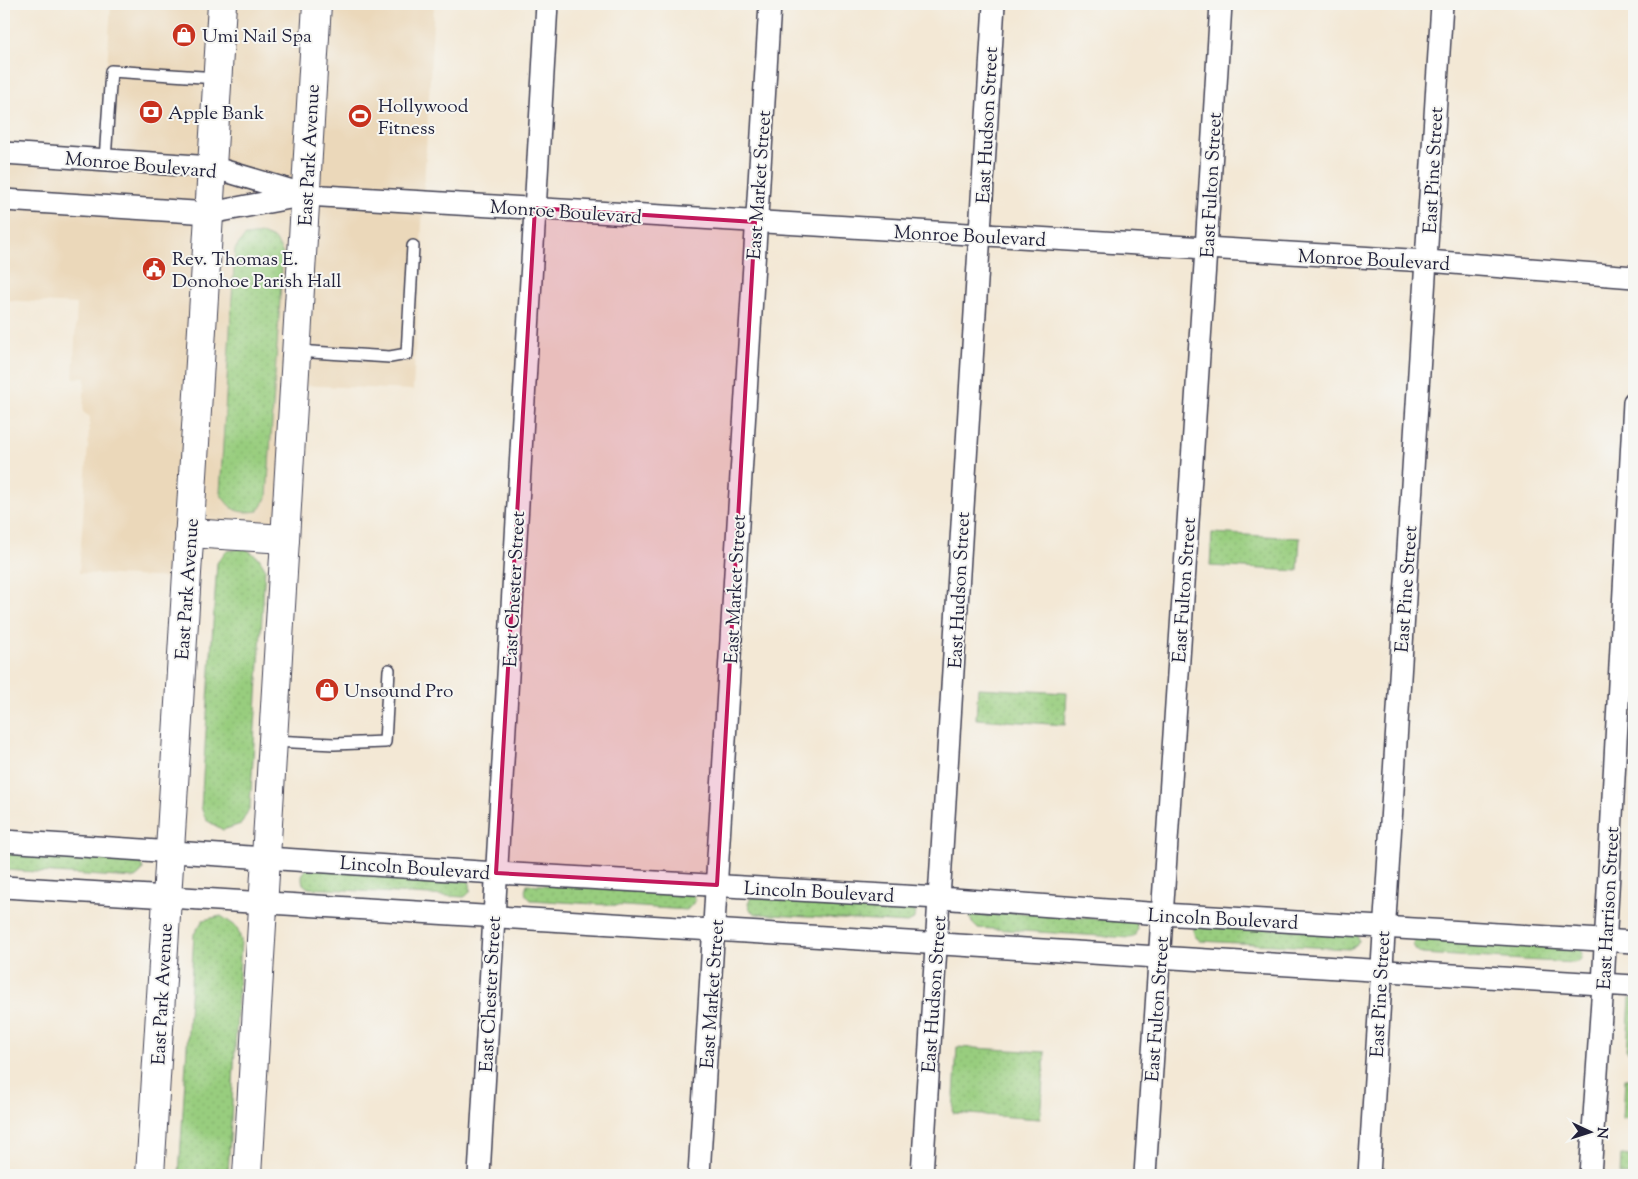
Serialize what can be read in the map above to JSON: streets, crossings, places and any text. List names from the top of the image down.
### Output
{
  "streets": {
    "highway": ["East Park Avenue"],
    "street": [
      "East Hudson Street",
      "Monroe Boulevard",
      "East Pine Street",
      "East Market Street",
      "East Fulton Street",
      "East Chester Street",
      "Lincoln Boulevard",
      "East Harrison Street"
    ]
  },
  "crossings": [
    ["East Hudson Street", "Monroe Boulevard"],
    ["East Hudson Street", "Lincoln Boulevard"],
    ["East Park Avenue", "Monroe Boulevard"],
    ["East Park Avenue", "Lincoln Boulevard"],
    ["Monroe Boulevard", "East Pine Street"],
    ["Monroe Boulevard", "East Market Street"],
    ["Monroe Boulevard", "East Fulton Street"],
    ["Monroe Boulevard", "East Chester Street"],
    ["East Pine Street", "Lincoln Boulevard"],
    ["East Market Street", "Lincoln Boulevard"],
    ["East Fulton Street", "Lincoln Boulevard"],
    ["East Chester Street", "Lincoln Boulevard"],
    ["Lincoln Boulevard", "East Harrison Street"]
  ],
  "places": {
    "shop": ["Umi Nail Spa", "Unsound Pro"],
    "bank": ["Apple Bank"],
    "sports": ["Hollywood Fitness"],
    "public building": ["Rev. Thomas E. Donohoe Parish Hall"]
  },
  "north": "right"
}
